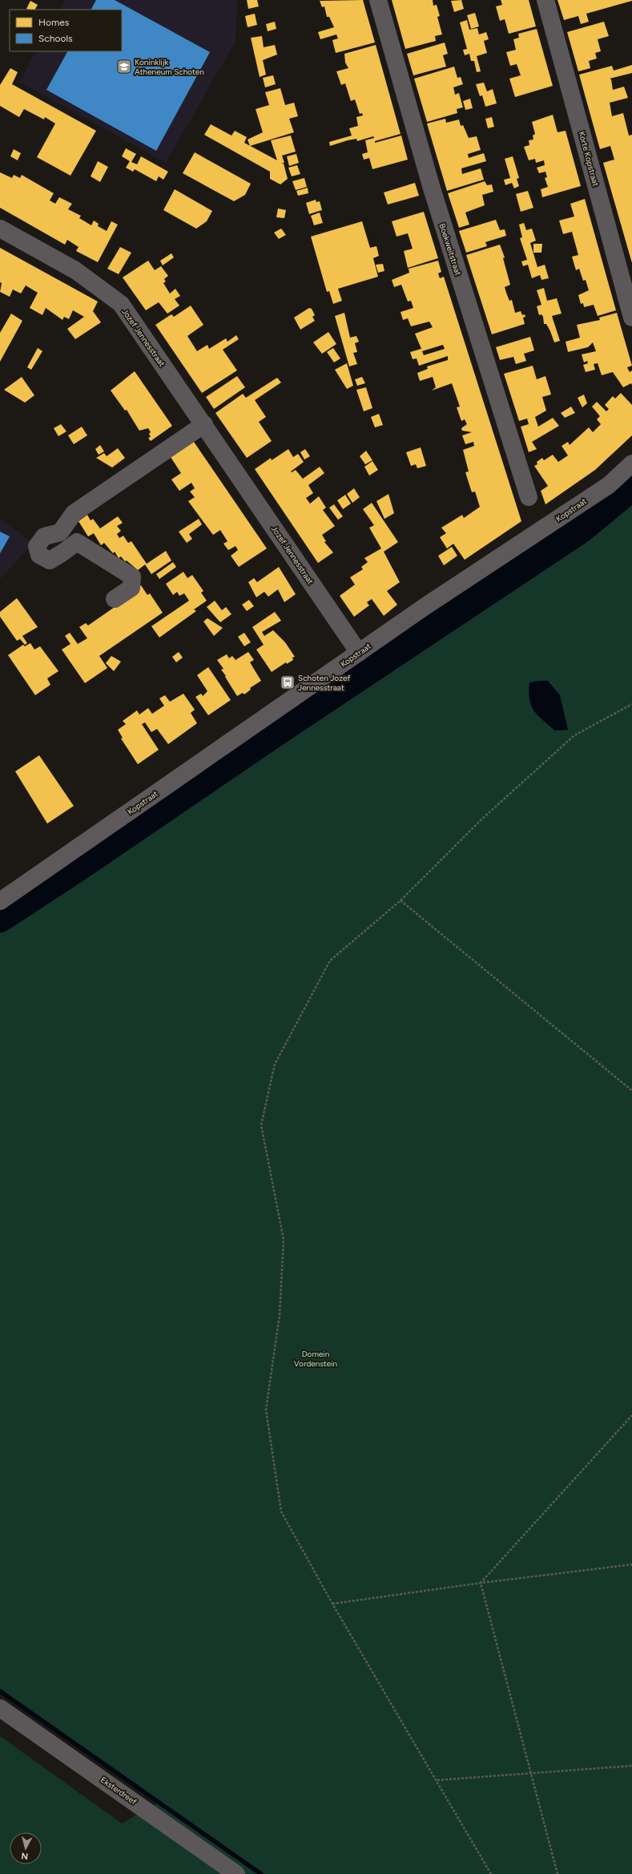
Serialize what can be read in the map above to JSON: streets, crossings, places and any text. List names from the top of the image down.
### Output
{
  "streets": {
    "main road": ["Kopstraat"],
    "street": [
      "Korte Kopstraat",
      "Boekweitstraat",
      "Jozef Jennesstraat",
      "Eksterdreef"
    ]
  },
  "crossings": [
    ["Jozef Jennesstraat", "Kopstraat"]
  ],
  "parks": ["Domein Vordenstein"],
  "places": {
    "school or university": ["Koninklijk Atheneum Schoten"],
    "bus stop": ["Schoten Jozef Jennesstraat"]
  },
  "legend": ["Homes", "Schools"],
  "north": "bottom"
}
